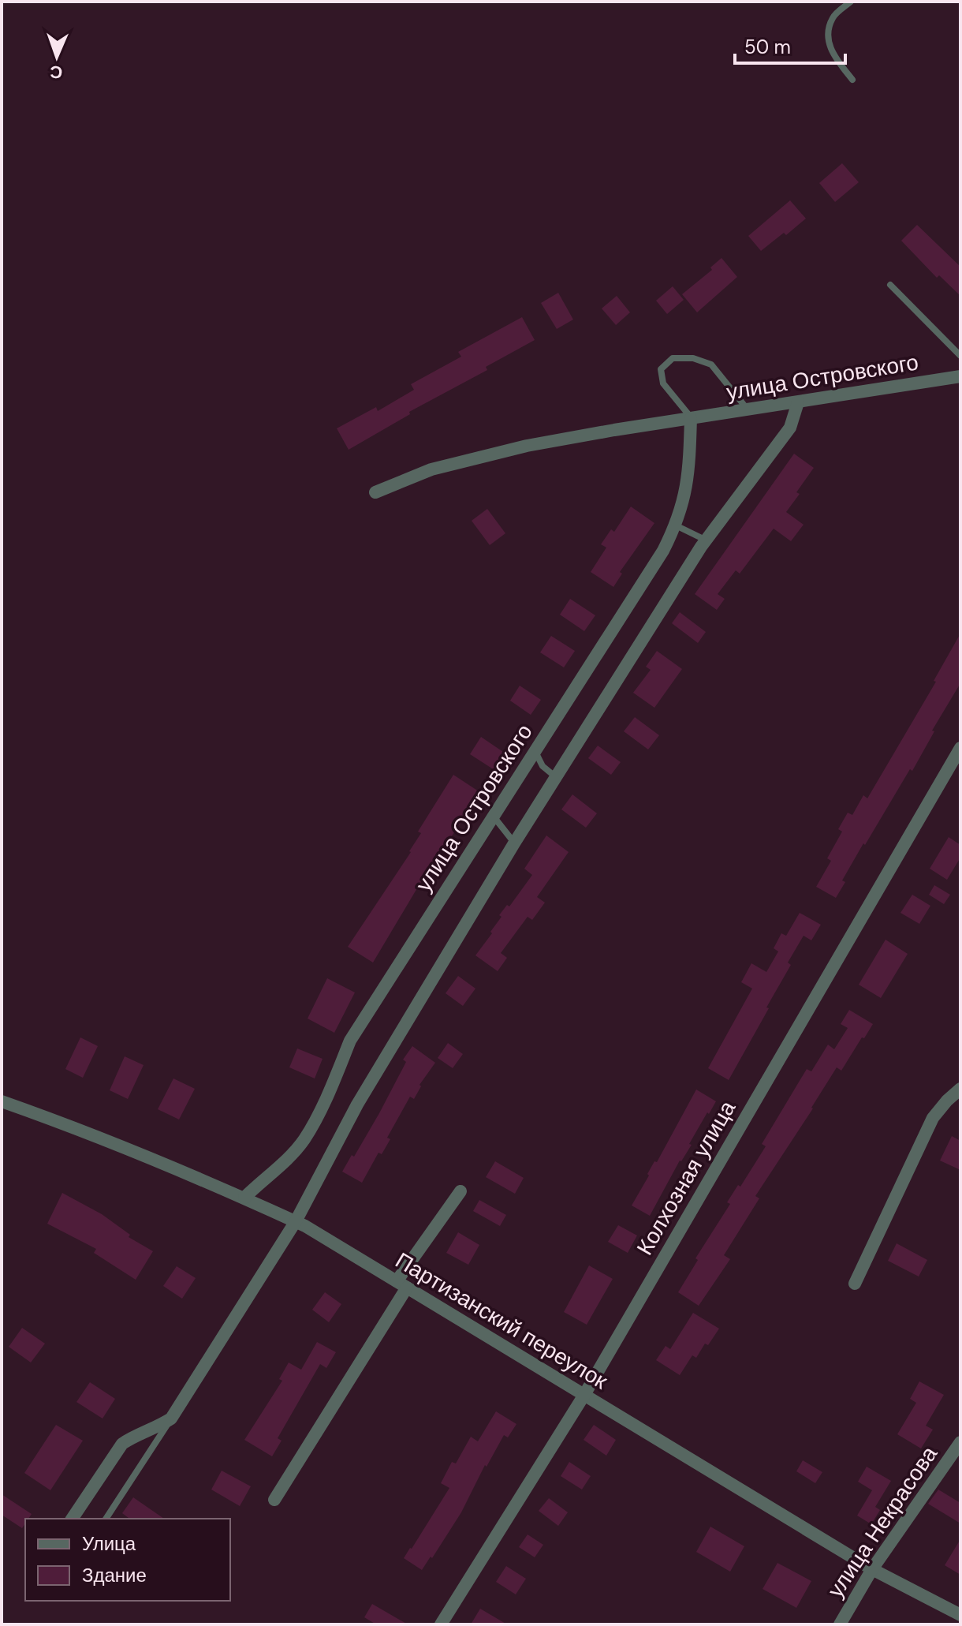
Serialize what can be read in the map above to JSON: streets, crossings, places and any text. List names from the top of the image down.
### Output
{
  "streets": {
    "street": [
      "улица Островского",
      "Колхозная улица",
      "Партизанский переулок",
      "улица Некрасова"
    ]
  },
  "crossings": [
    ["улица Островского", "Партизанский переулок"],
    ["Колхозная улица", "Партизанский переулок"],
    ["Партизанский переулок", "улица Некрасова"]
  ],
  "legend": ["Улица", "Здание"],
  "scale_bar": "50 m",
  "north": "bottom"
}
